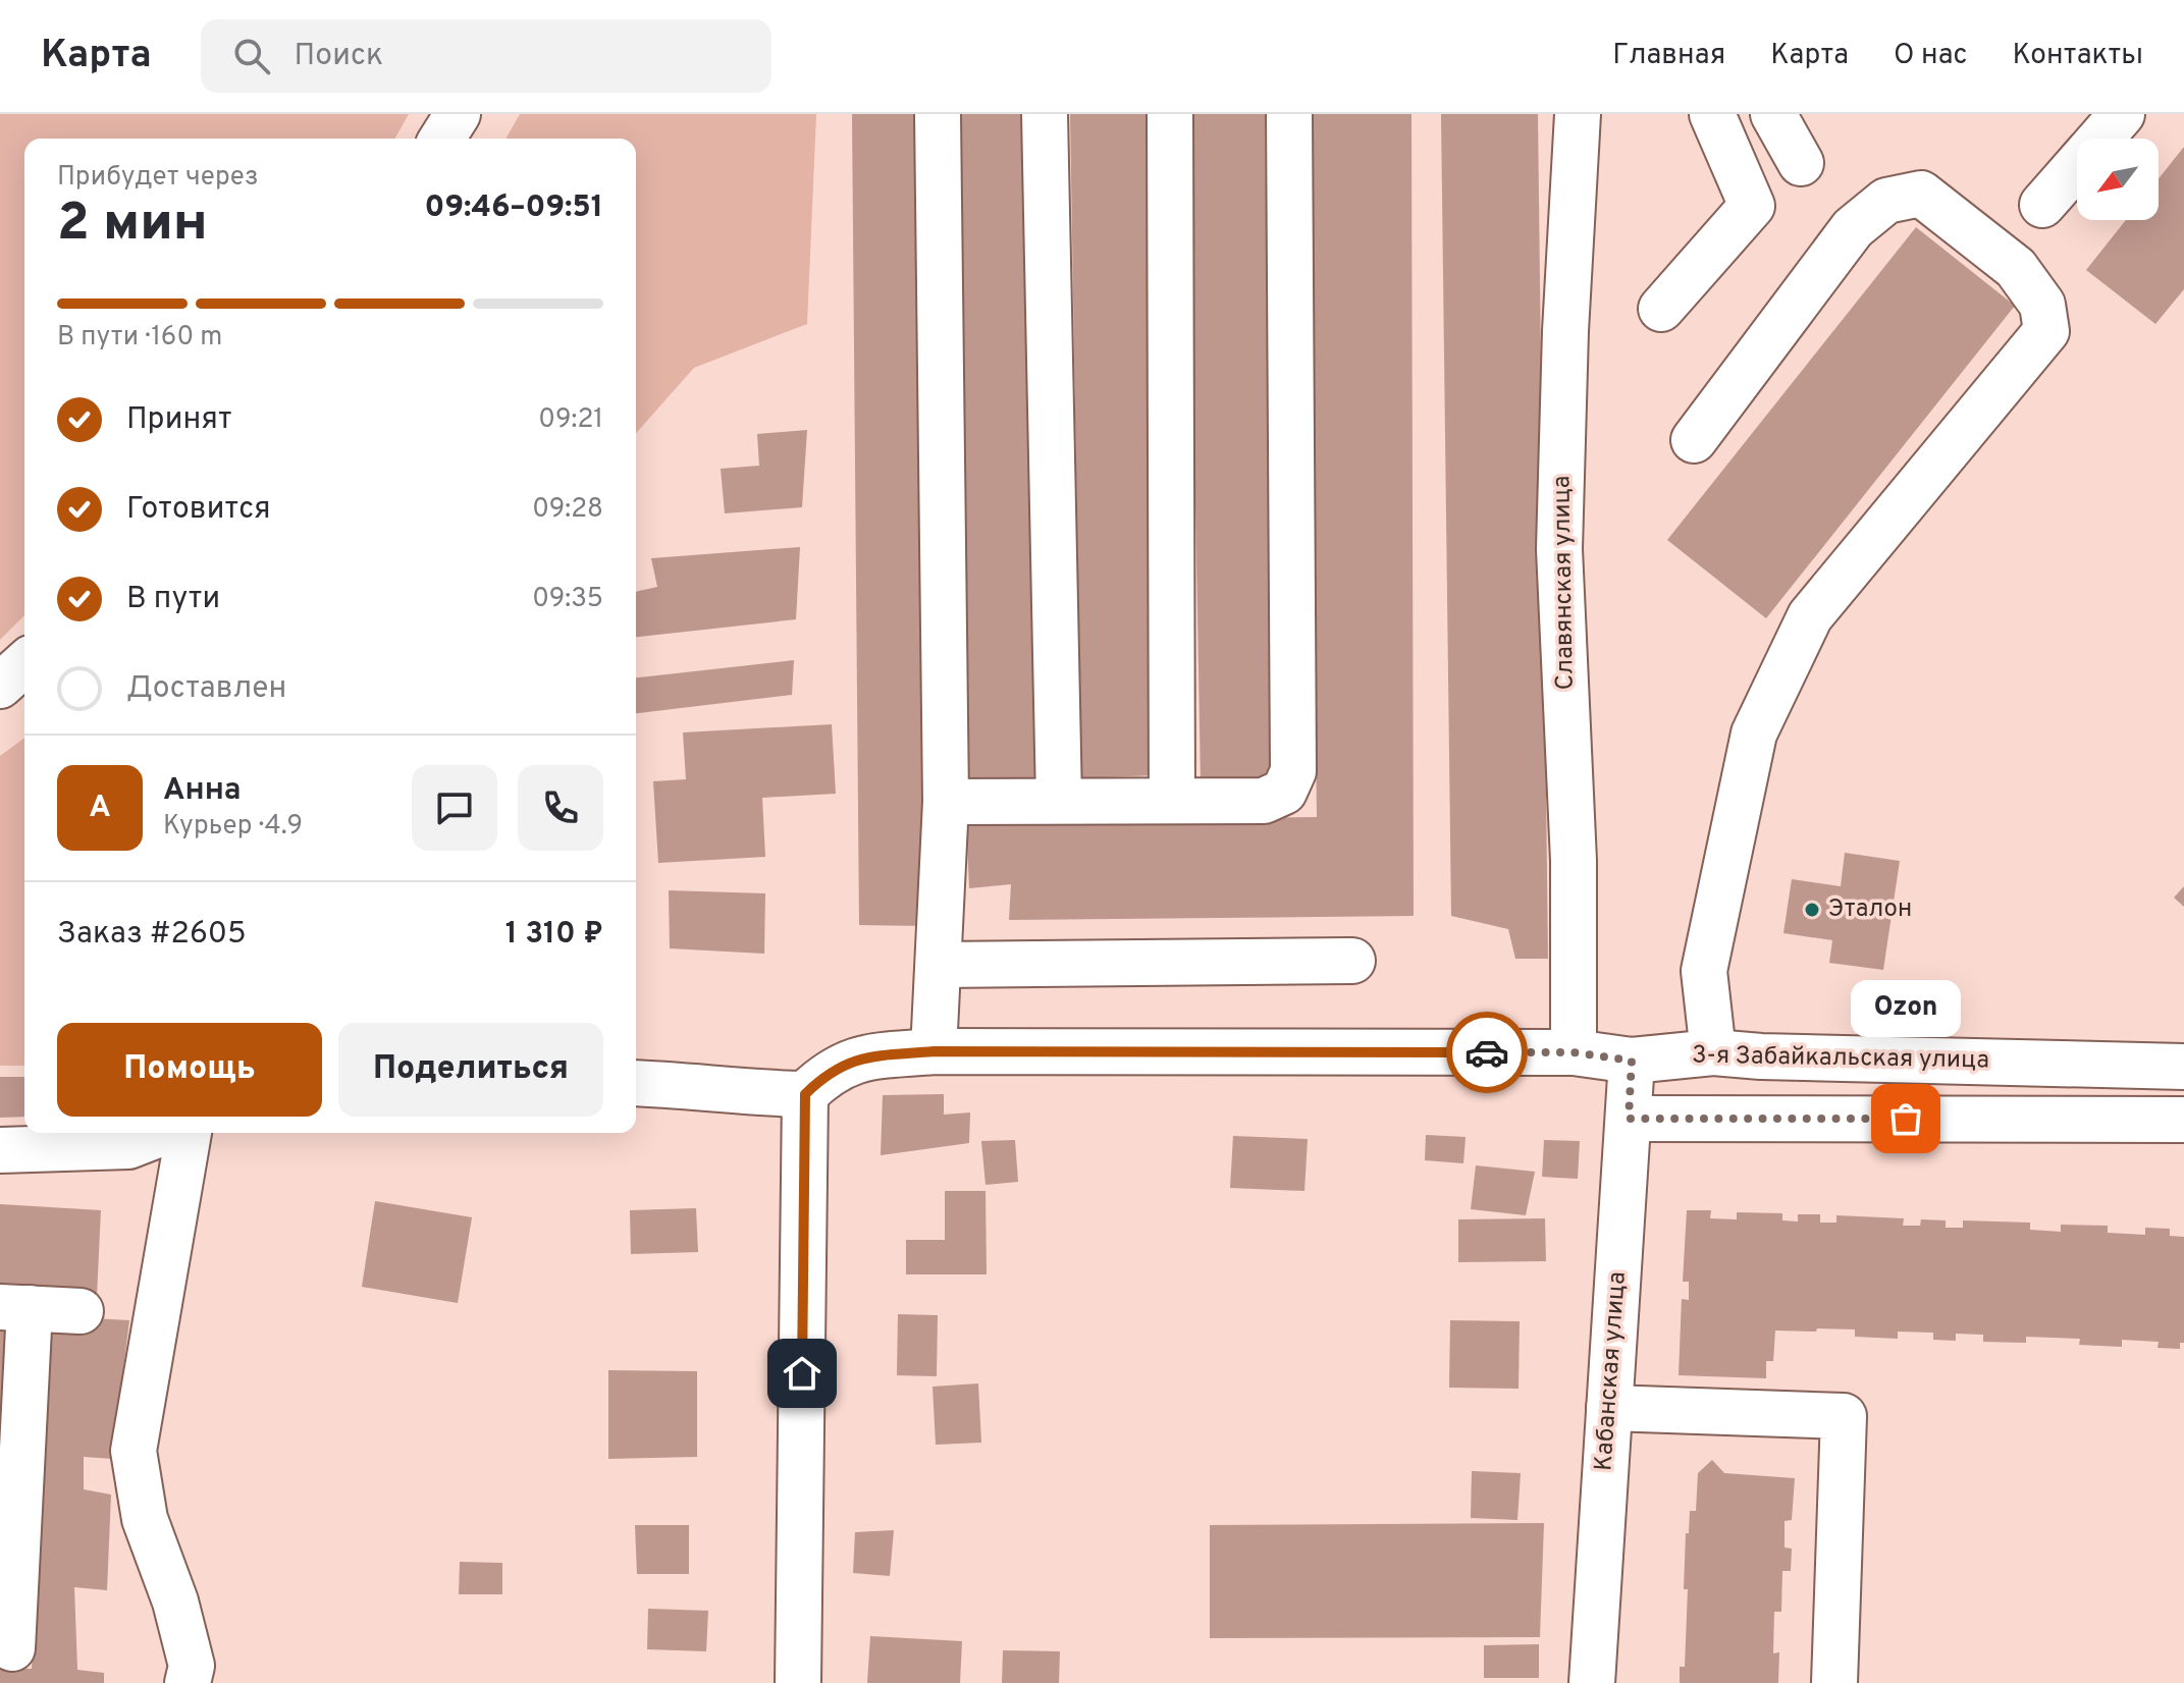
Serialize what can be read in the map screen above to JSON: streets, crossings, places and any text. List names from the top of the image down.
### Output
{
  "streets": {
    "main road": ["Славянская улица", "3-я Забайкальская улица", "Кабанская улица"]
  },
  "crossings": [
    ["Славянская улица", "3-я Забайкальская улица"],
    ["3-я Забайкальская улица", "Кабанская улица"]
  ],
  "places": ["Эталон", "Ozon"],
  "north": "bottom left",
  "page": {
    "header": "Карта",
    "search": "Поиск",
    "nav": [
      "Главная",
      "Карта",
      "О нас",
      "Контакты"
    ],
    "heading": ["2 мин", "Прибудет через", "09:46–09:51"],
    "panel": [
      "Анна",
      "Курьер · 4.9",
      "Заказ #2605",
      "1 310 ₽"
    ],
    "bar": "В пути · 160 m",
    "list": [
      ["Принят", "09:21"],
      ["Готовится", "09:28"],
      ["В пути", "09:35"],
      "Доставлен"
    ],
    "round": "А",
    "bubble": "Ozon",
    "buttons": ["Помощь", "Поделиться"]
  }
}
